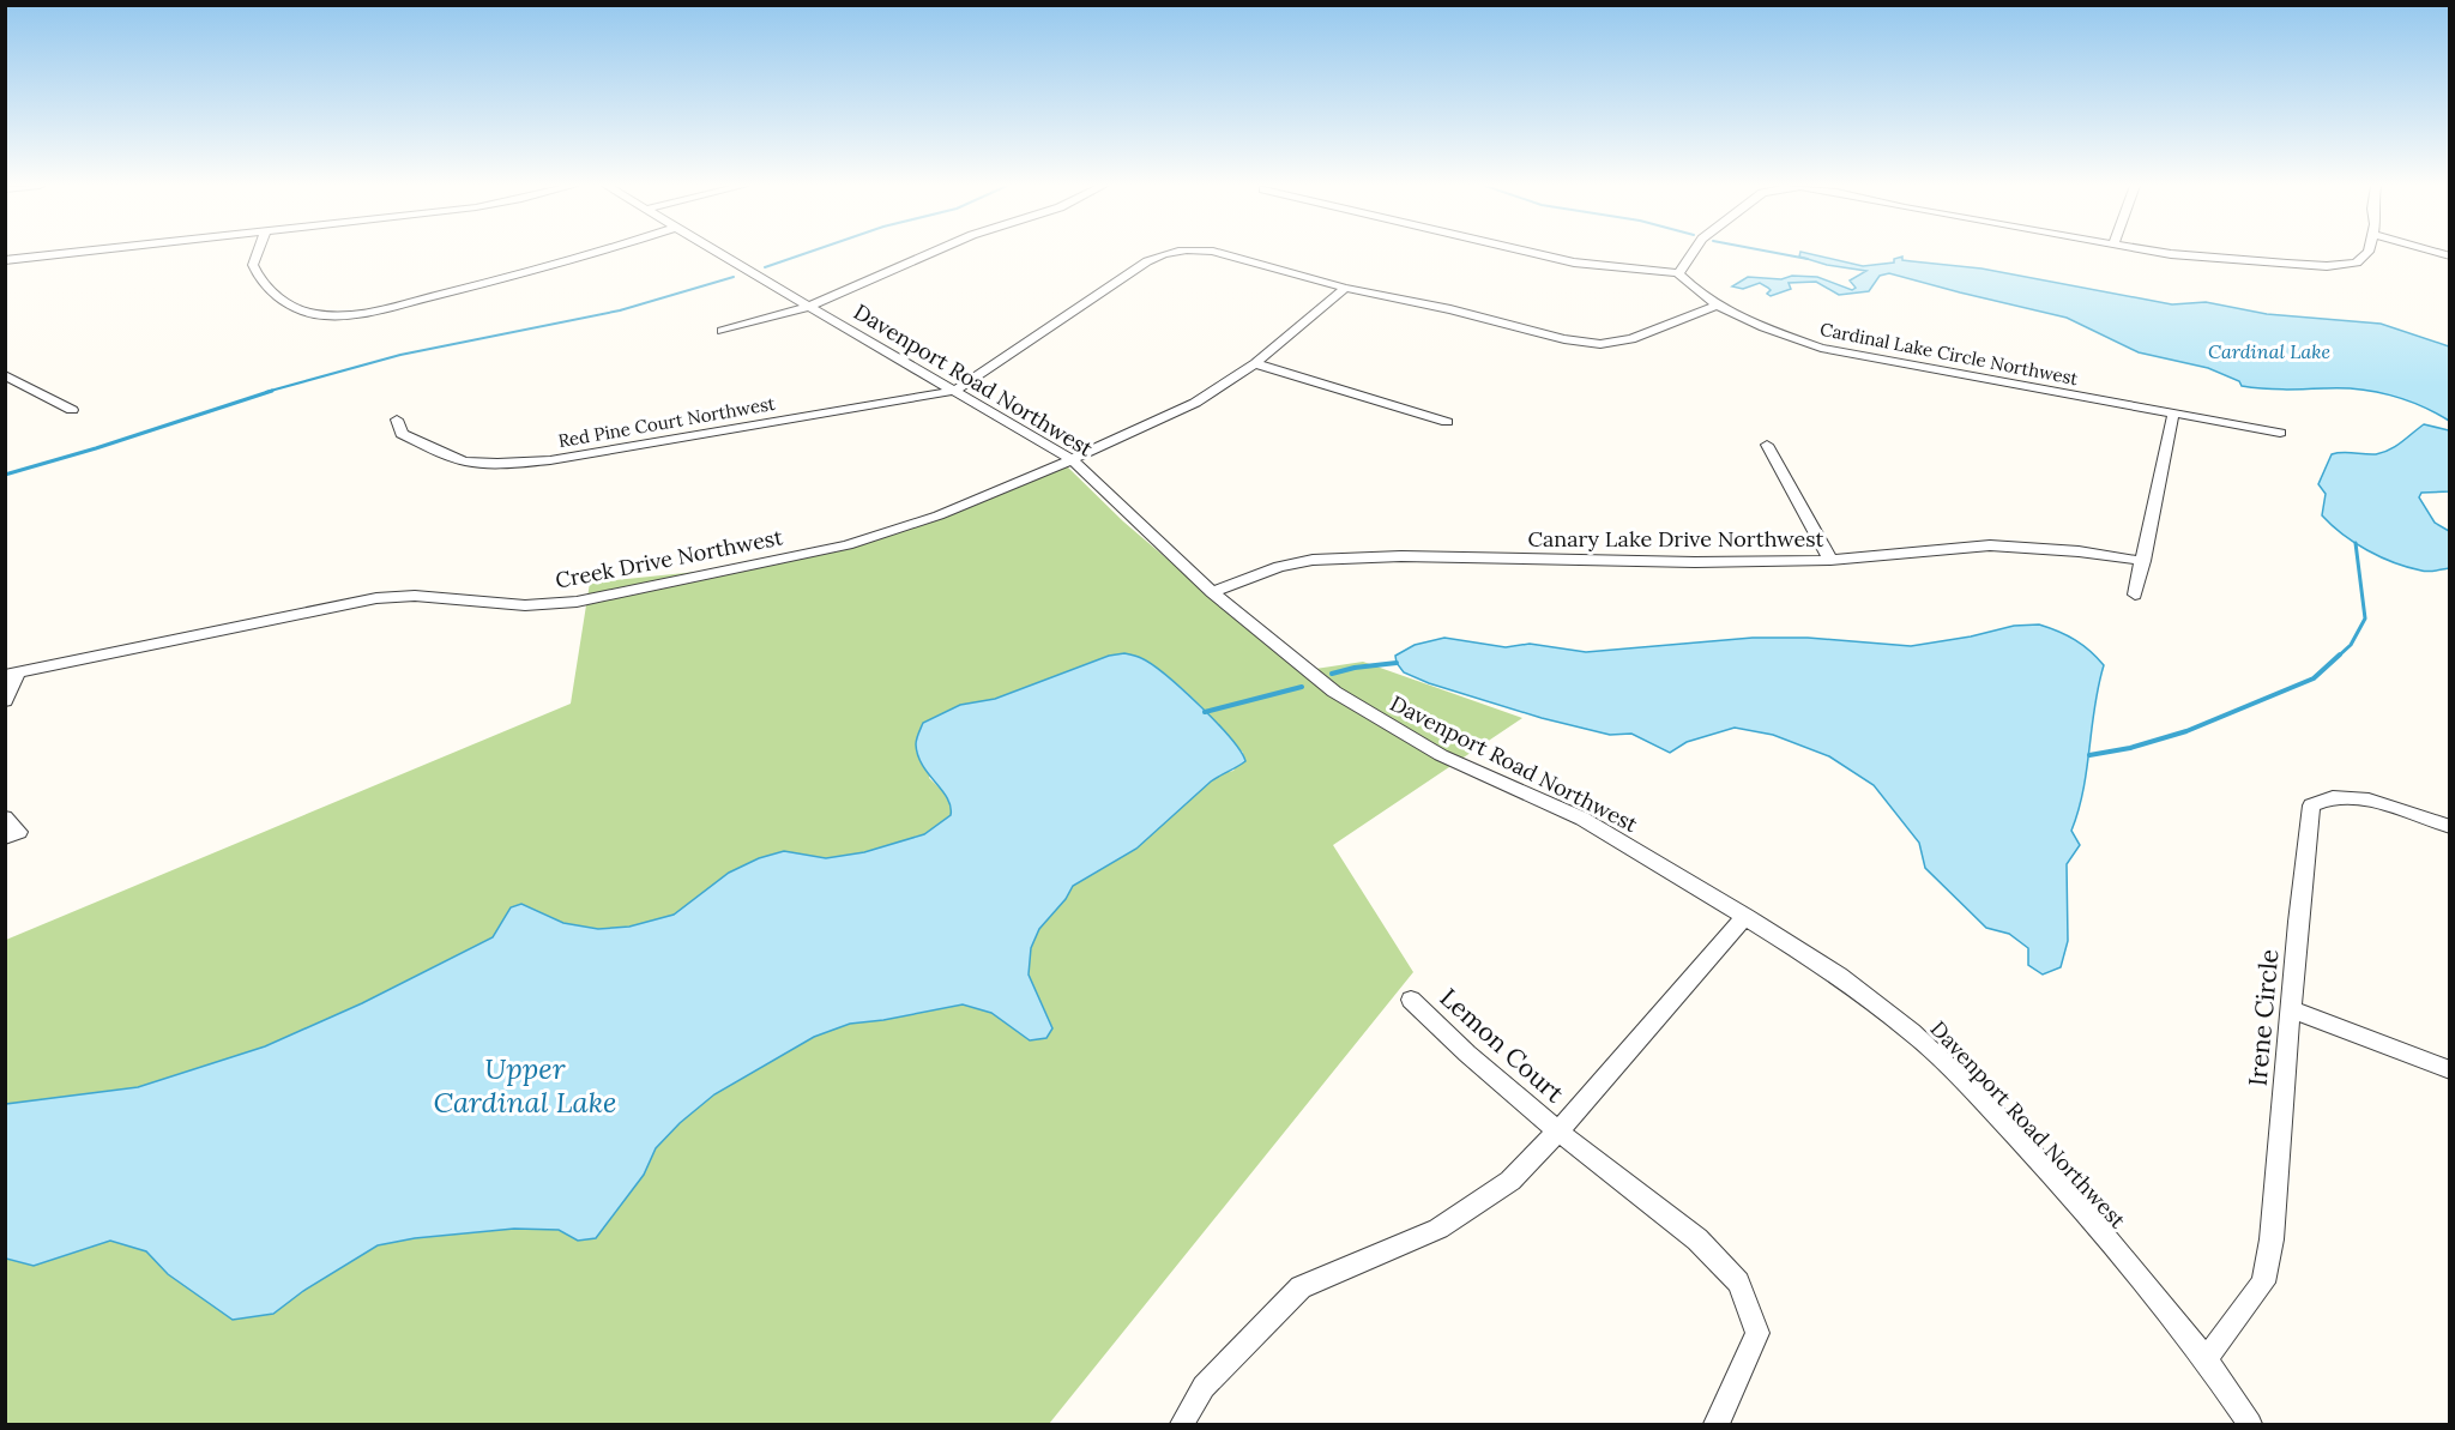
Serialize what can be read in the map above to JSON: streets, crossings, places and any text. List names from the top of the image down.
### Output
{
  "streets": {
    "street": [
      "Cardinal Lake Circle Northwest",
      "Davenport Road Northwest",
      "Red Pine Court Northwest",
      "Canary Lake Drive Northwest",
      "Creek Drive Northwest",
      "Irene Circle",
      "Lemon Court"
    ]
  },
  "crossings": [
    ["Davenport Road Northwest", "Red Pine Court Northwest"],
    ["Davenport Road Northwest", "Canary Lake Drive Northwest"],
    ["Davenport Road Northwest", "Creek Drive Northwest"],
    ["Davenport Road Northwest", "Irene Circle"]
  ],
  "water": ["Cardinal Lake", "Upper Cardinal Lake"]
}
